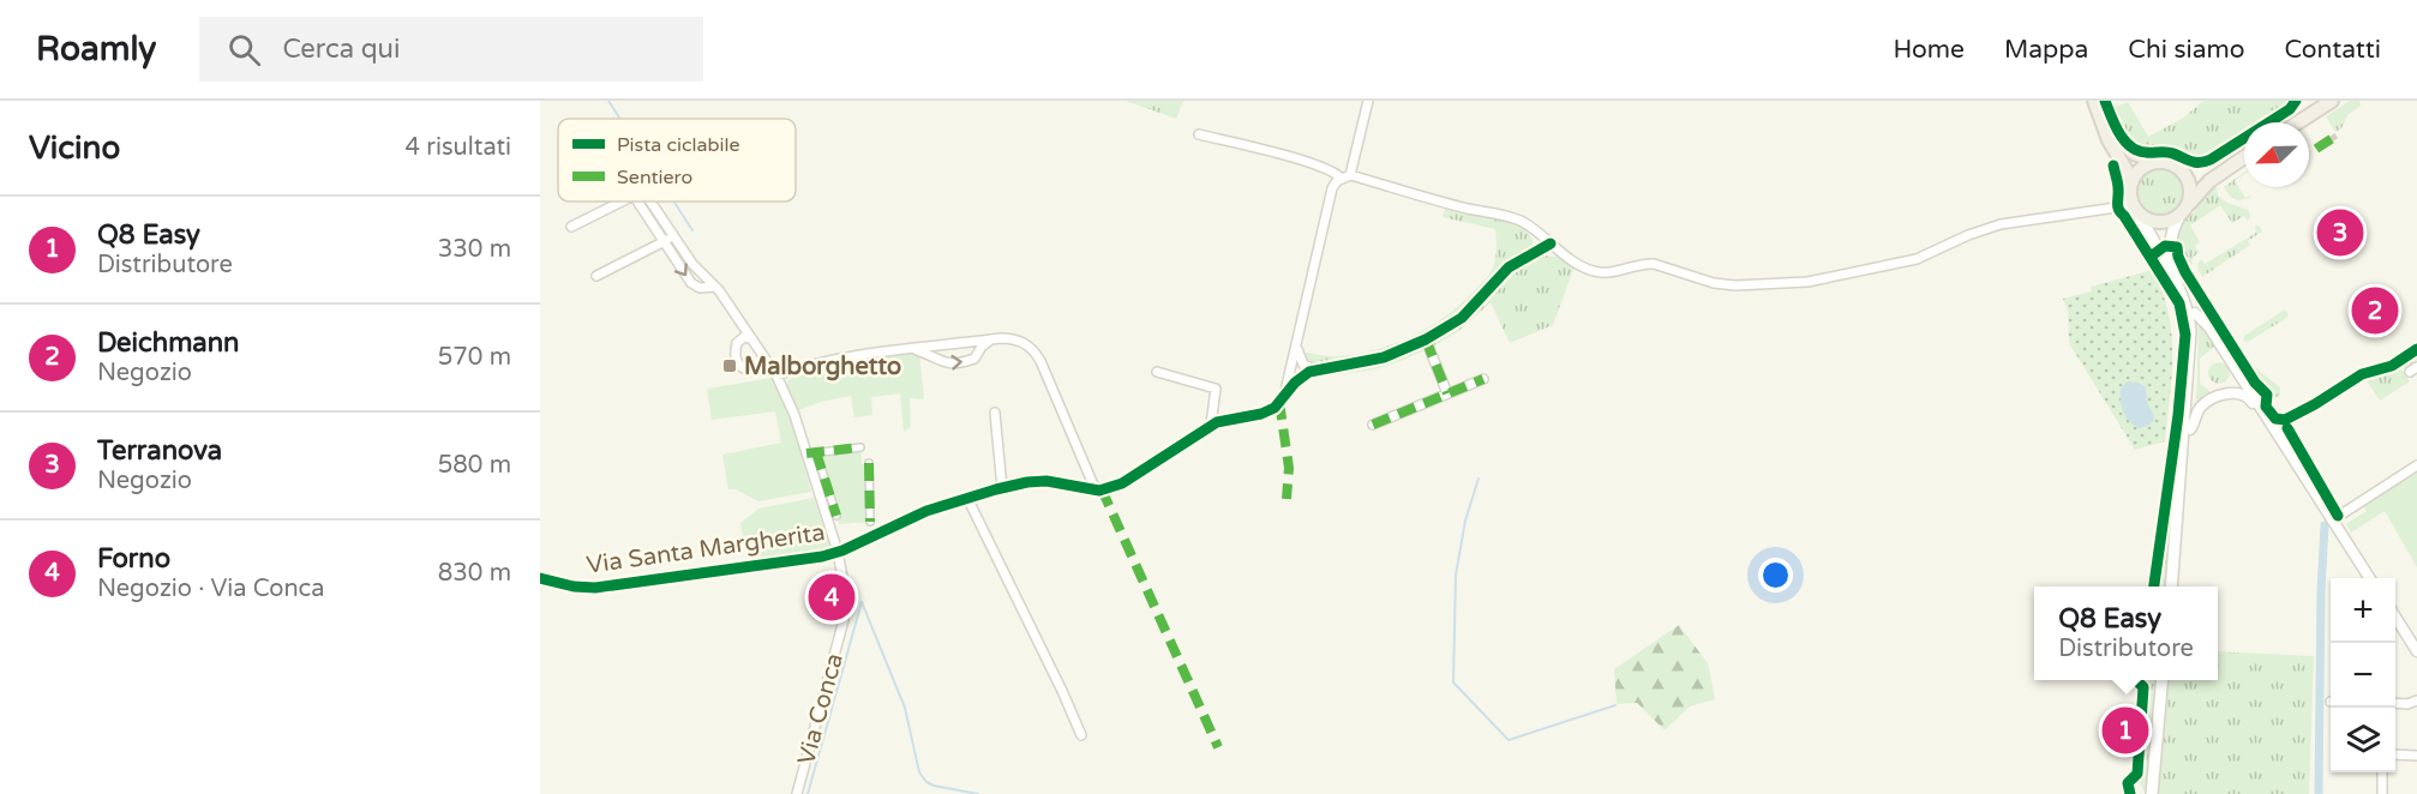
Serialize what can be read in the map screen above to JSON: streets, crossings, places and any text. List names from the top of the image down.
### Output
{
  "streets": {
    "street": ["Via Santa Margherita", "Via Conca"]
  },
  "crossings": [
    ["Via Santa Margherita", "Via Conca"]
  ],
  "places": {
    "transit": ["Malborghetto"]
  },
  "legend": ["Pista ciclabile", "Sentiero"],
  "north": "bottom left",
  "page": {
    "header": "Roamly",
    "search": "Cerca qui",
    "nav": [
      "Home",
      "Mappa",
      "Chi siamo",
      "Contatti"
    ],
    "heading": ["Vicino", "4 risultati"],
    "list": [
      {
        "mark": "1",
        "name": "Q8 Easy",
        "note": "Distributore",
        "value": "330 m"
      },
      {
        "mark": "2",
        "name": "Deichmann",
        "note": "Negozio",
        "value": "570 m"
      },
      {
        "mark": "3",
        "name": "Terranova",
        "note": "Negozio",
        "value": "580 m"
      },
      {
        "mark": "4",
        "name": "Forno",
        "note": "Negozio · Via Conca",
        "value": "830 m"
      }
    ],
    "pins": [
      "3",
      "2",
      "4",
      "1"
    ],
    "map_buttons": ["+", "−"],
    "popup": ["Q8 Easy", "Distributore"]
  }
}
